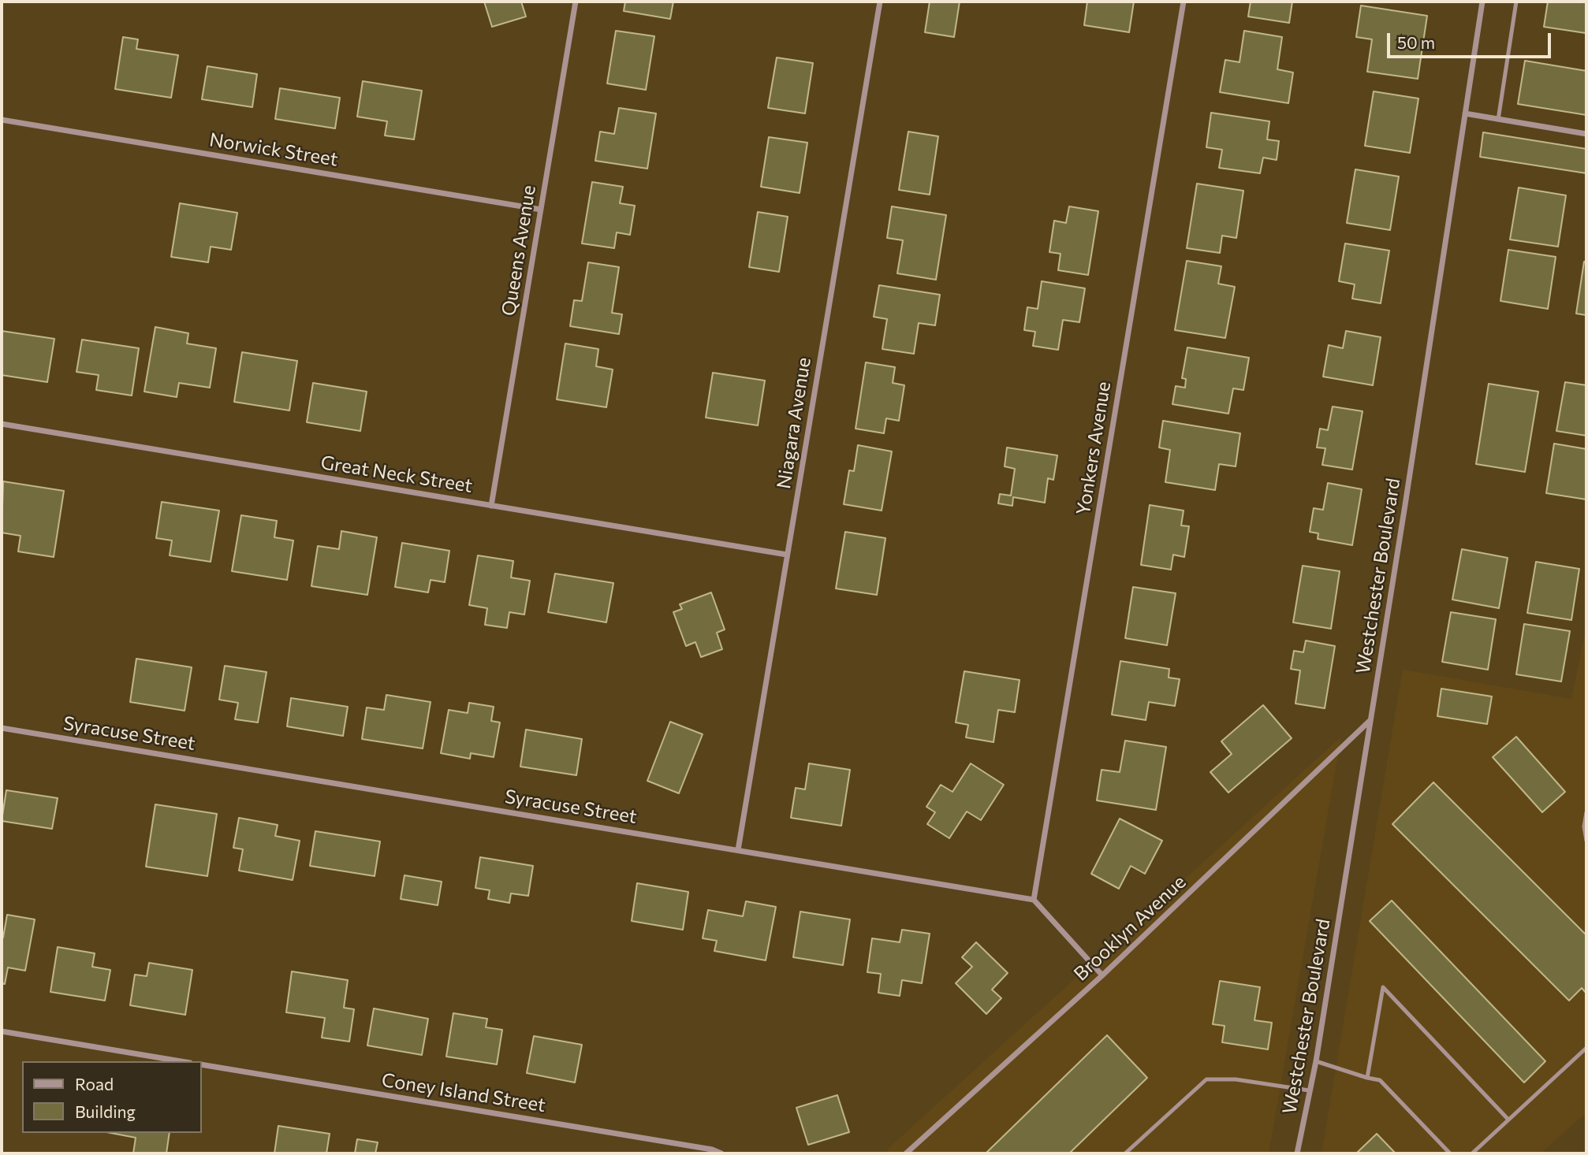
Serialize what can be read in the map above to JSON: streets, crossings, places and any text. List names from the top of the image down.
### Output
{
  "streets": {
    "street": [
      "Norwick Street",
      "Queens Avenue",
      "Niagara Avenue",
      "Yonkers Avenue",
      "Great Neck Street",
      "Westchester Boulevard",
      "Syracuse Street",
      "Brooklyn Avenue",
      "Coney Island Street"
    ]
  },
  "crossings": [
    ["Norwick Street", "Queens Avenue"],
    ["Queens Avenue", "Great Neck Street"],
    ["Niagara Avenue", "Great Neck Street"],
    ["Niagara Avenue", "Syracuse Street"],
    ["Yonkers Avenue", "Syracuse Street"],
    ["Westchester Boulevard", "Brooklyn Avenue"]
  ],
  "legend": ["Road", "Building"],
  "scale_bar": "50 m"
}
